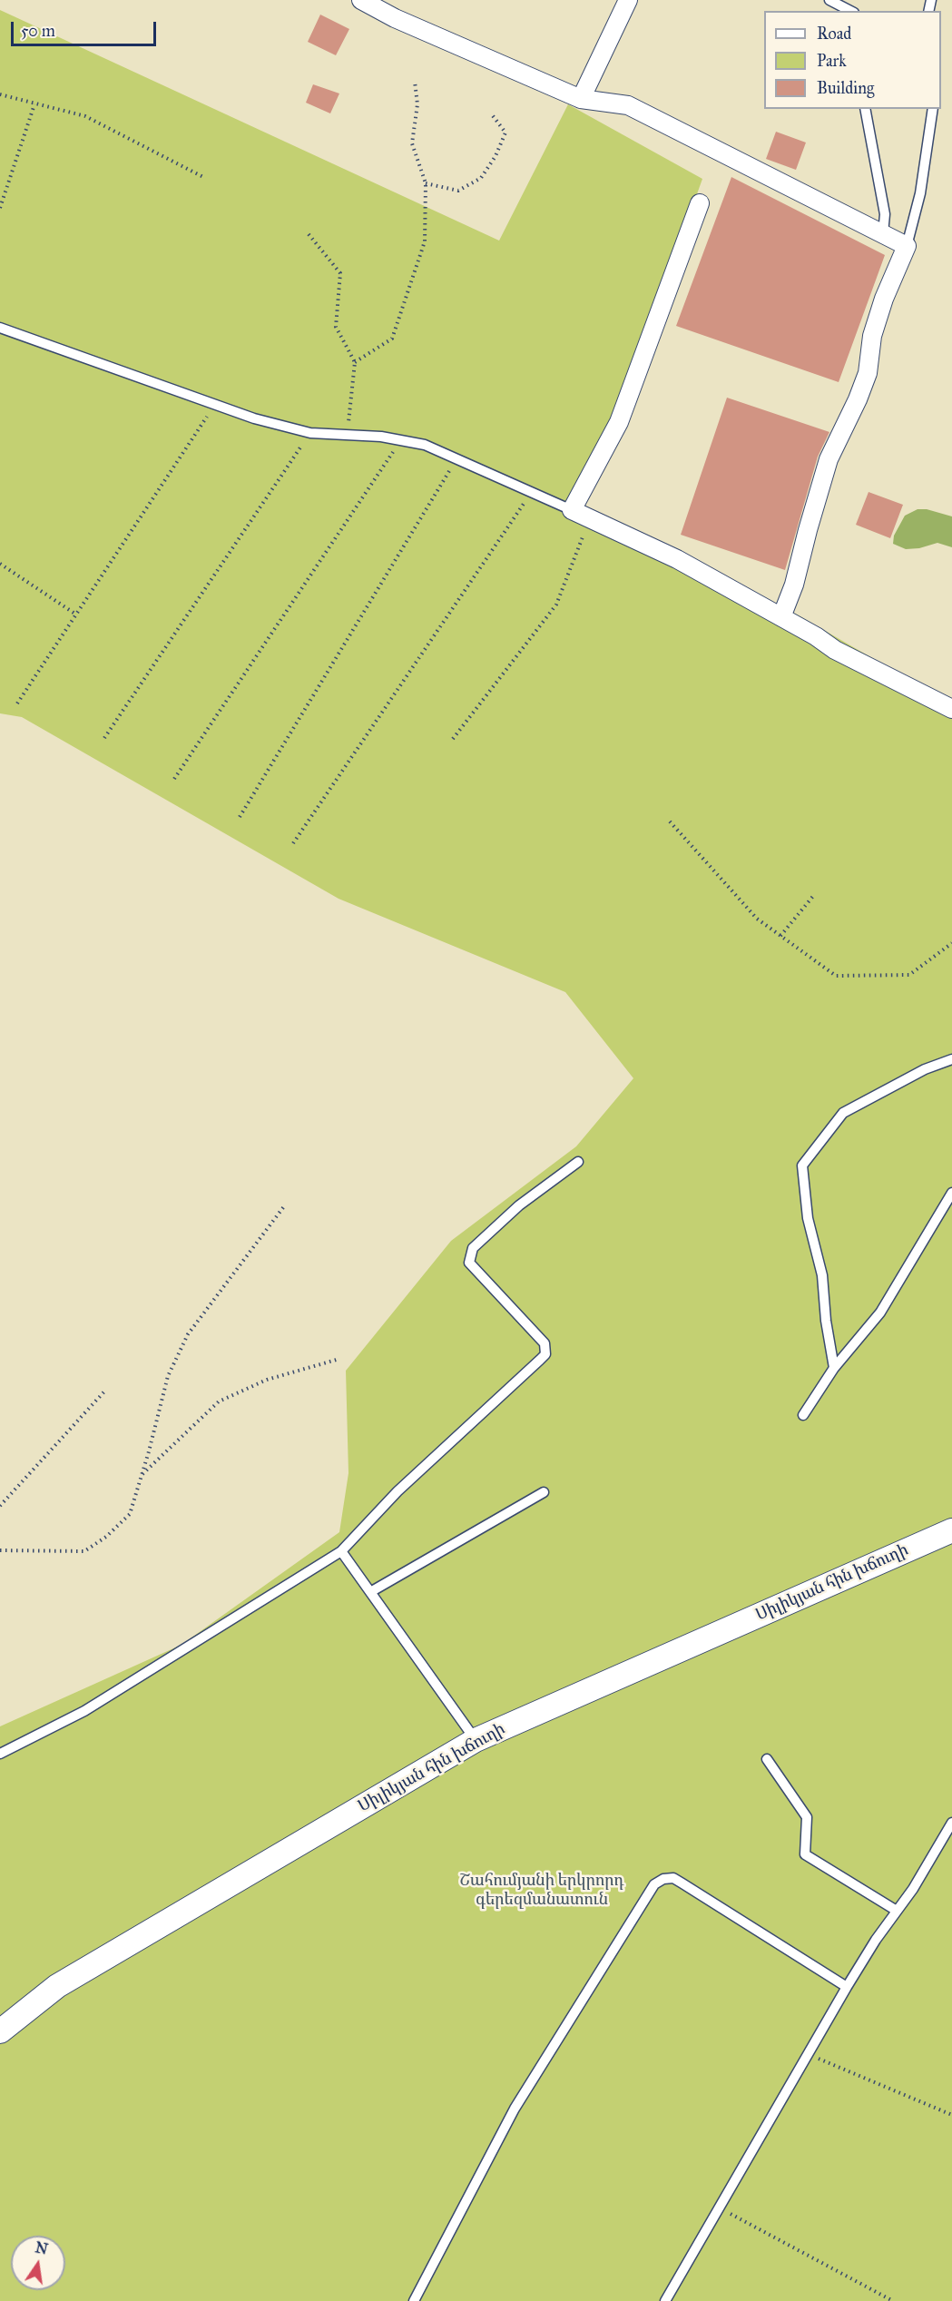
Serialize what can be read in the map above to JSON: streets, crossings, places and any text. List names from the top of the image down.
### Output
{
  "streets": {
    "street": ["Սիլիկյան հին խճուղի"]
  },
  "parks": ["Շահումյանի երկրորդ գերեզմանատուն"],
  "legend": ["Road", "Park", "Building"],
  "scale_bar": "50 m",
  "north": "top"
}
